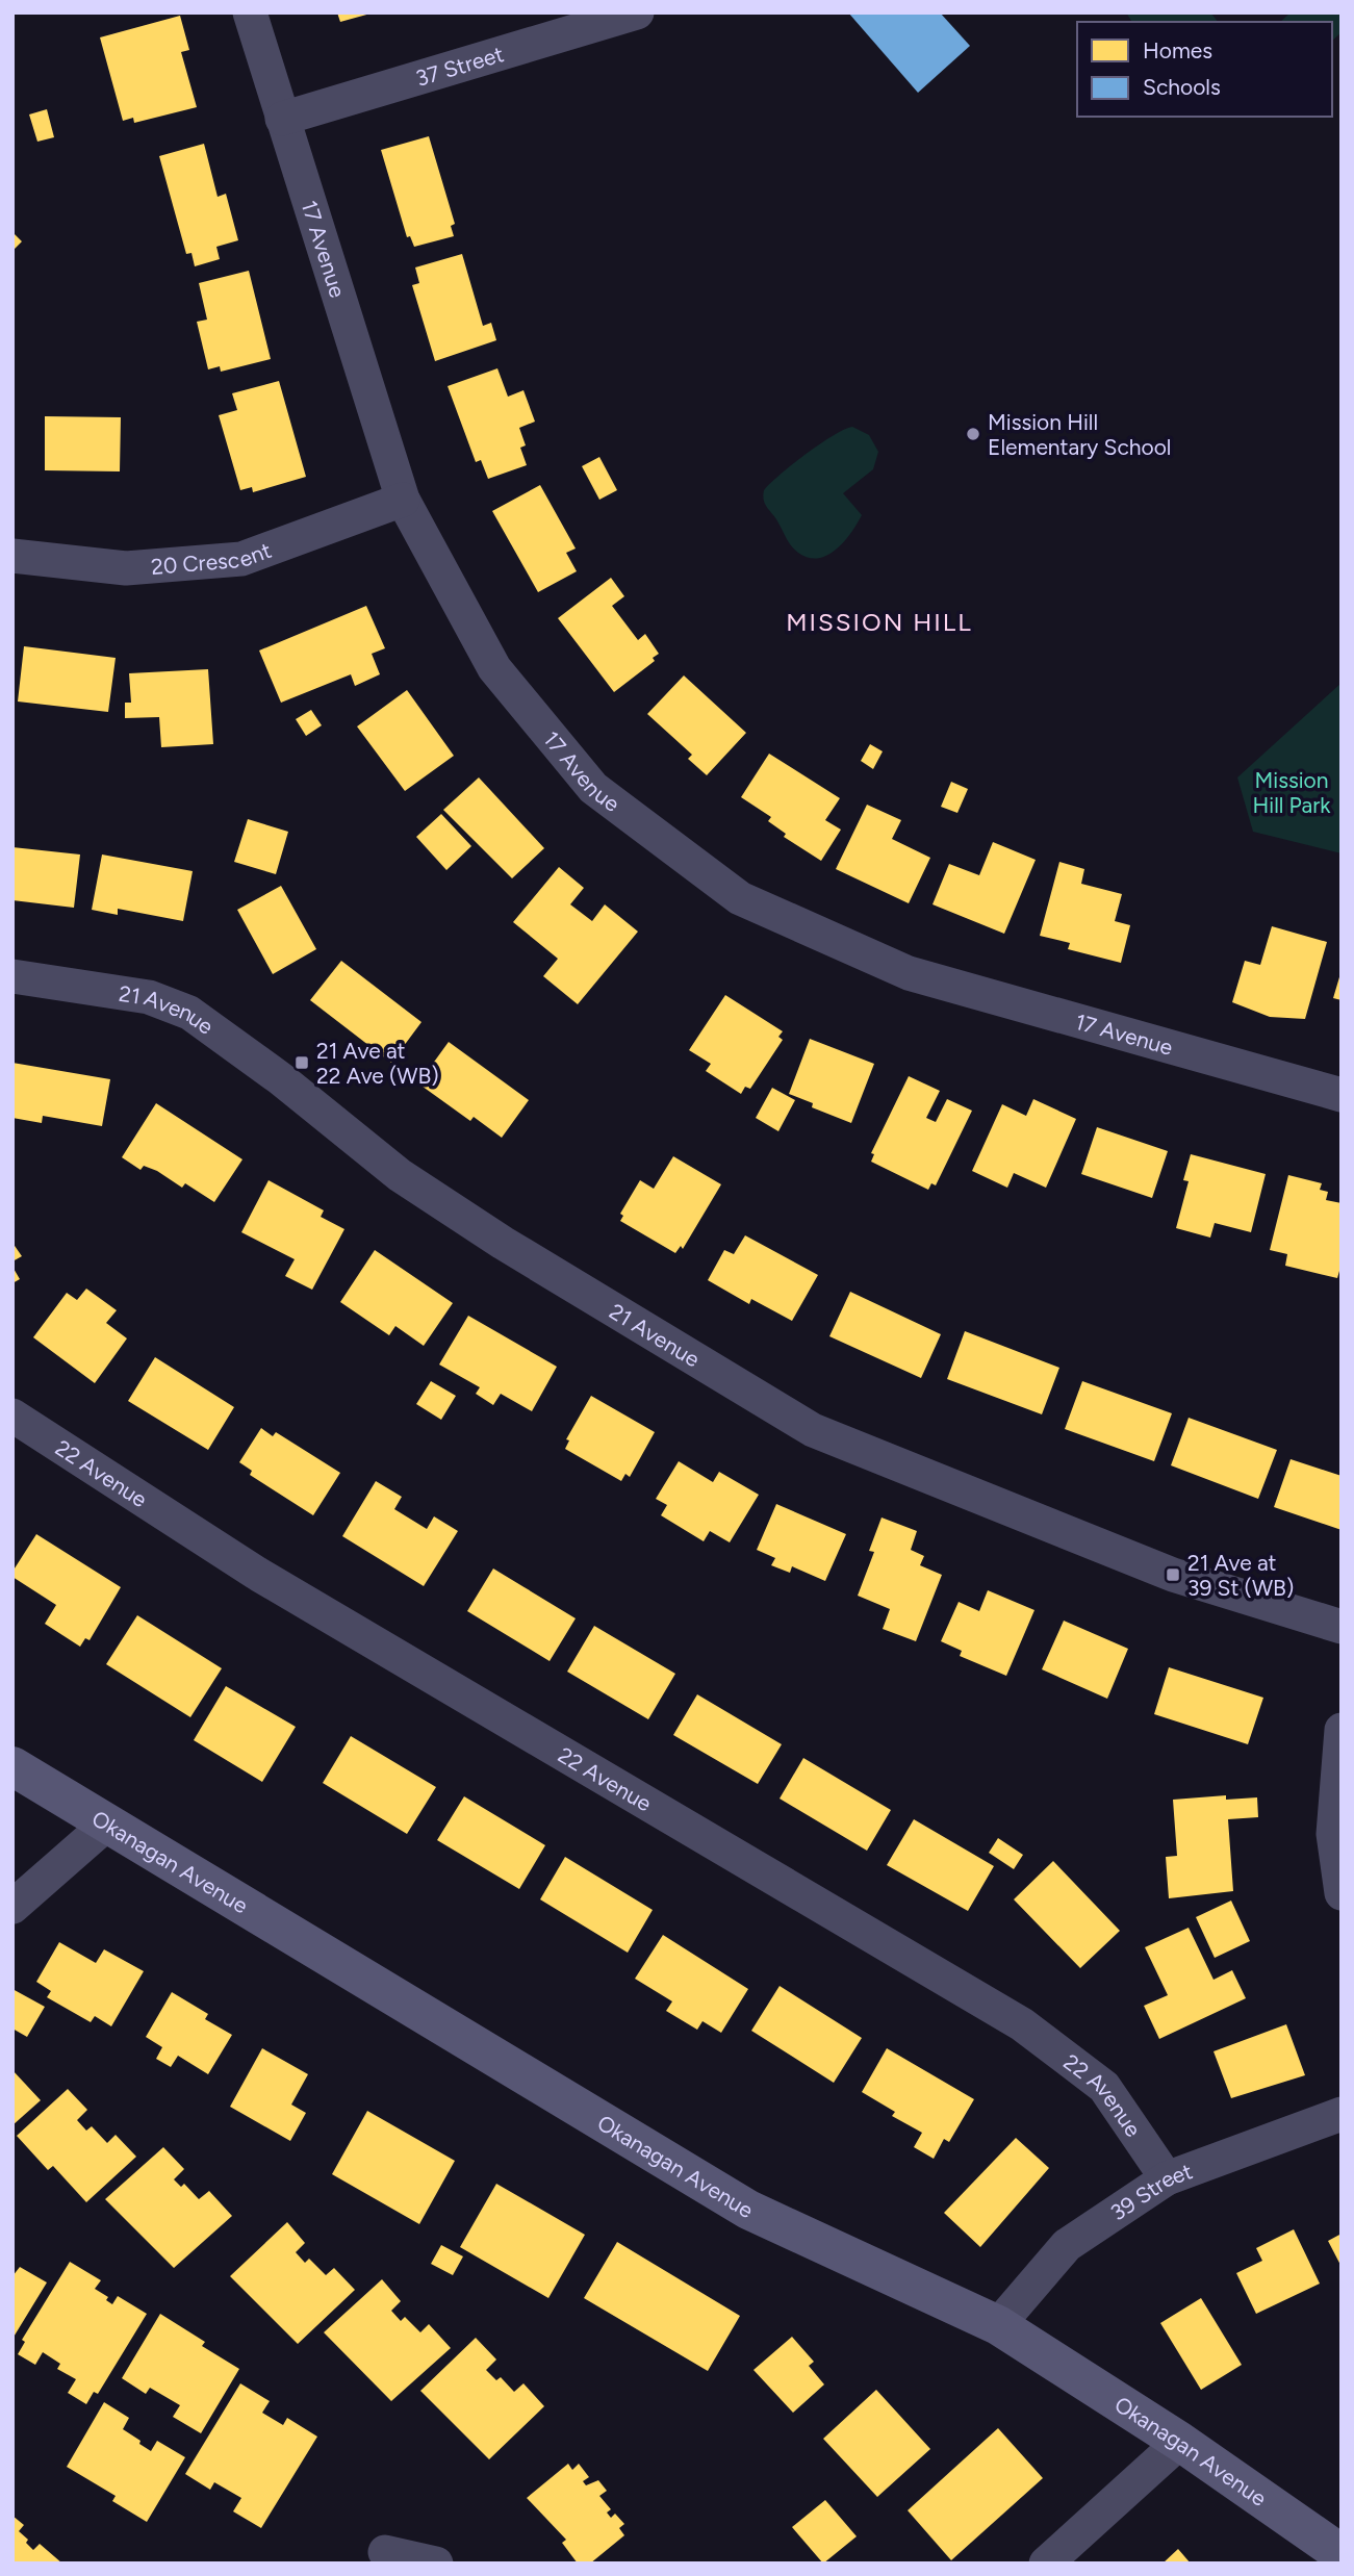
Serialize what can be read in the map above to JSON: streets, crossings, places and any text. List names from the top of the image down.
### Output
{
  "streets": {
    "street": [
      "37 Street",
      "17 Avenue",
      "20 Crescent",
      "21 Avenue",
      "22 Avenue",
      "Okanagan Avenue",
      "39 Street"
    ]
  },
  "crossings": [
    ["37 Street", "17 Avenue"],
    ["17 Avenue", "20 Crescent"],
    ["22 Avenue", "39 Street"],
    ["Okanagan Avenue", "39 Street"]
  ],
  "districts": ["MISSION HILL"],
  "parks": ["Mission Hill Park"],
  "places": {
    "other": ["Mission Hill Elementary School"],
    "transit": ["21 Ave at 22 Ave (WB)", "21 Ave at 39 St (WB)"]
  },
  "legend": ["Homes", "Schools"]
}
